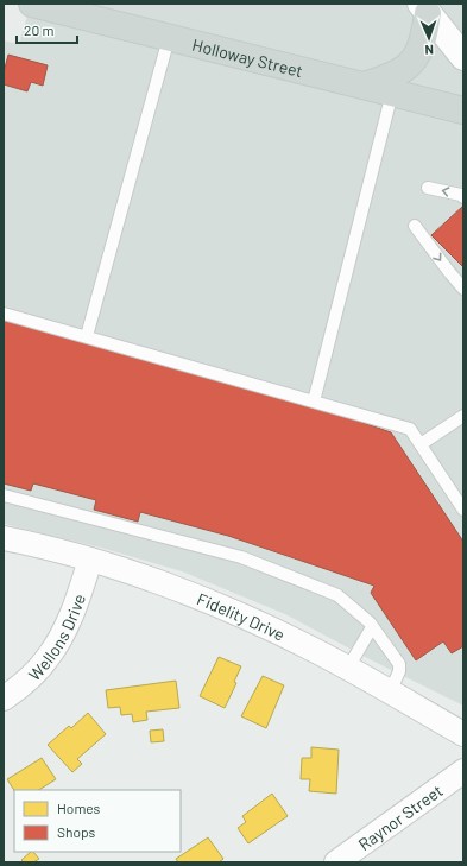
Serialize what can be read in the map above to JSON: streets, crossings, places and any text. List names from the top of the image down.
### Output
{
  "streets": {
    "main road": ["Holloway Street"],
    "street": ["Fidelity Drive", "Wellons Drive", "Raynor Street"]
  },
  "crossings": [
    ["Fidelity Drive", "Wellons Drive"]
  ],
  "legend": ["Homes", "Shops"],
  "scale_bar": "20 m",
  "north": "bottom"
}
